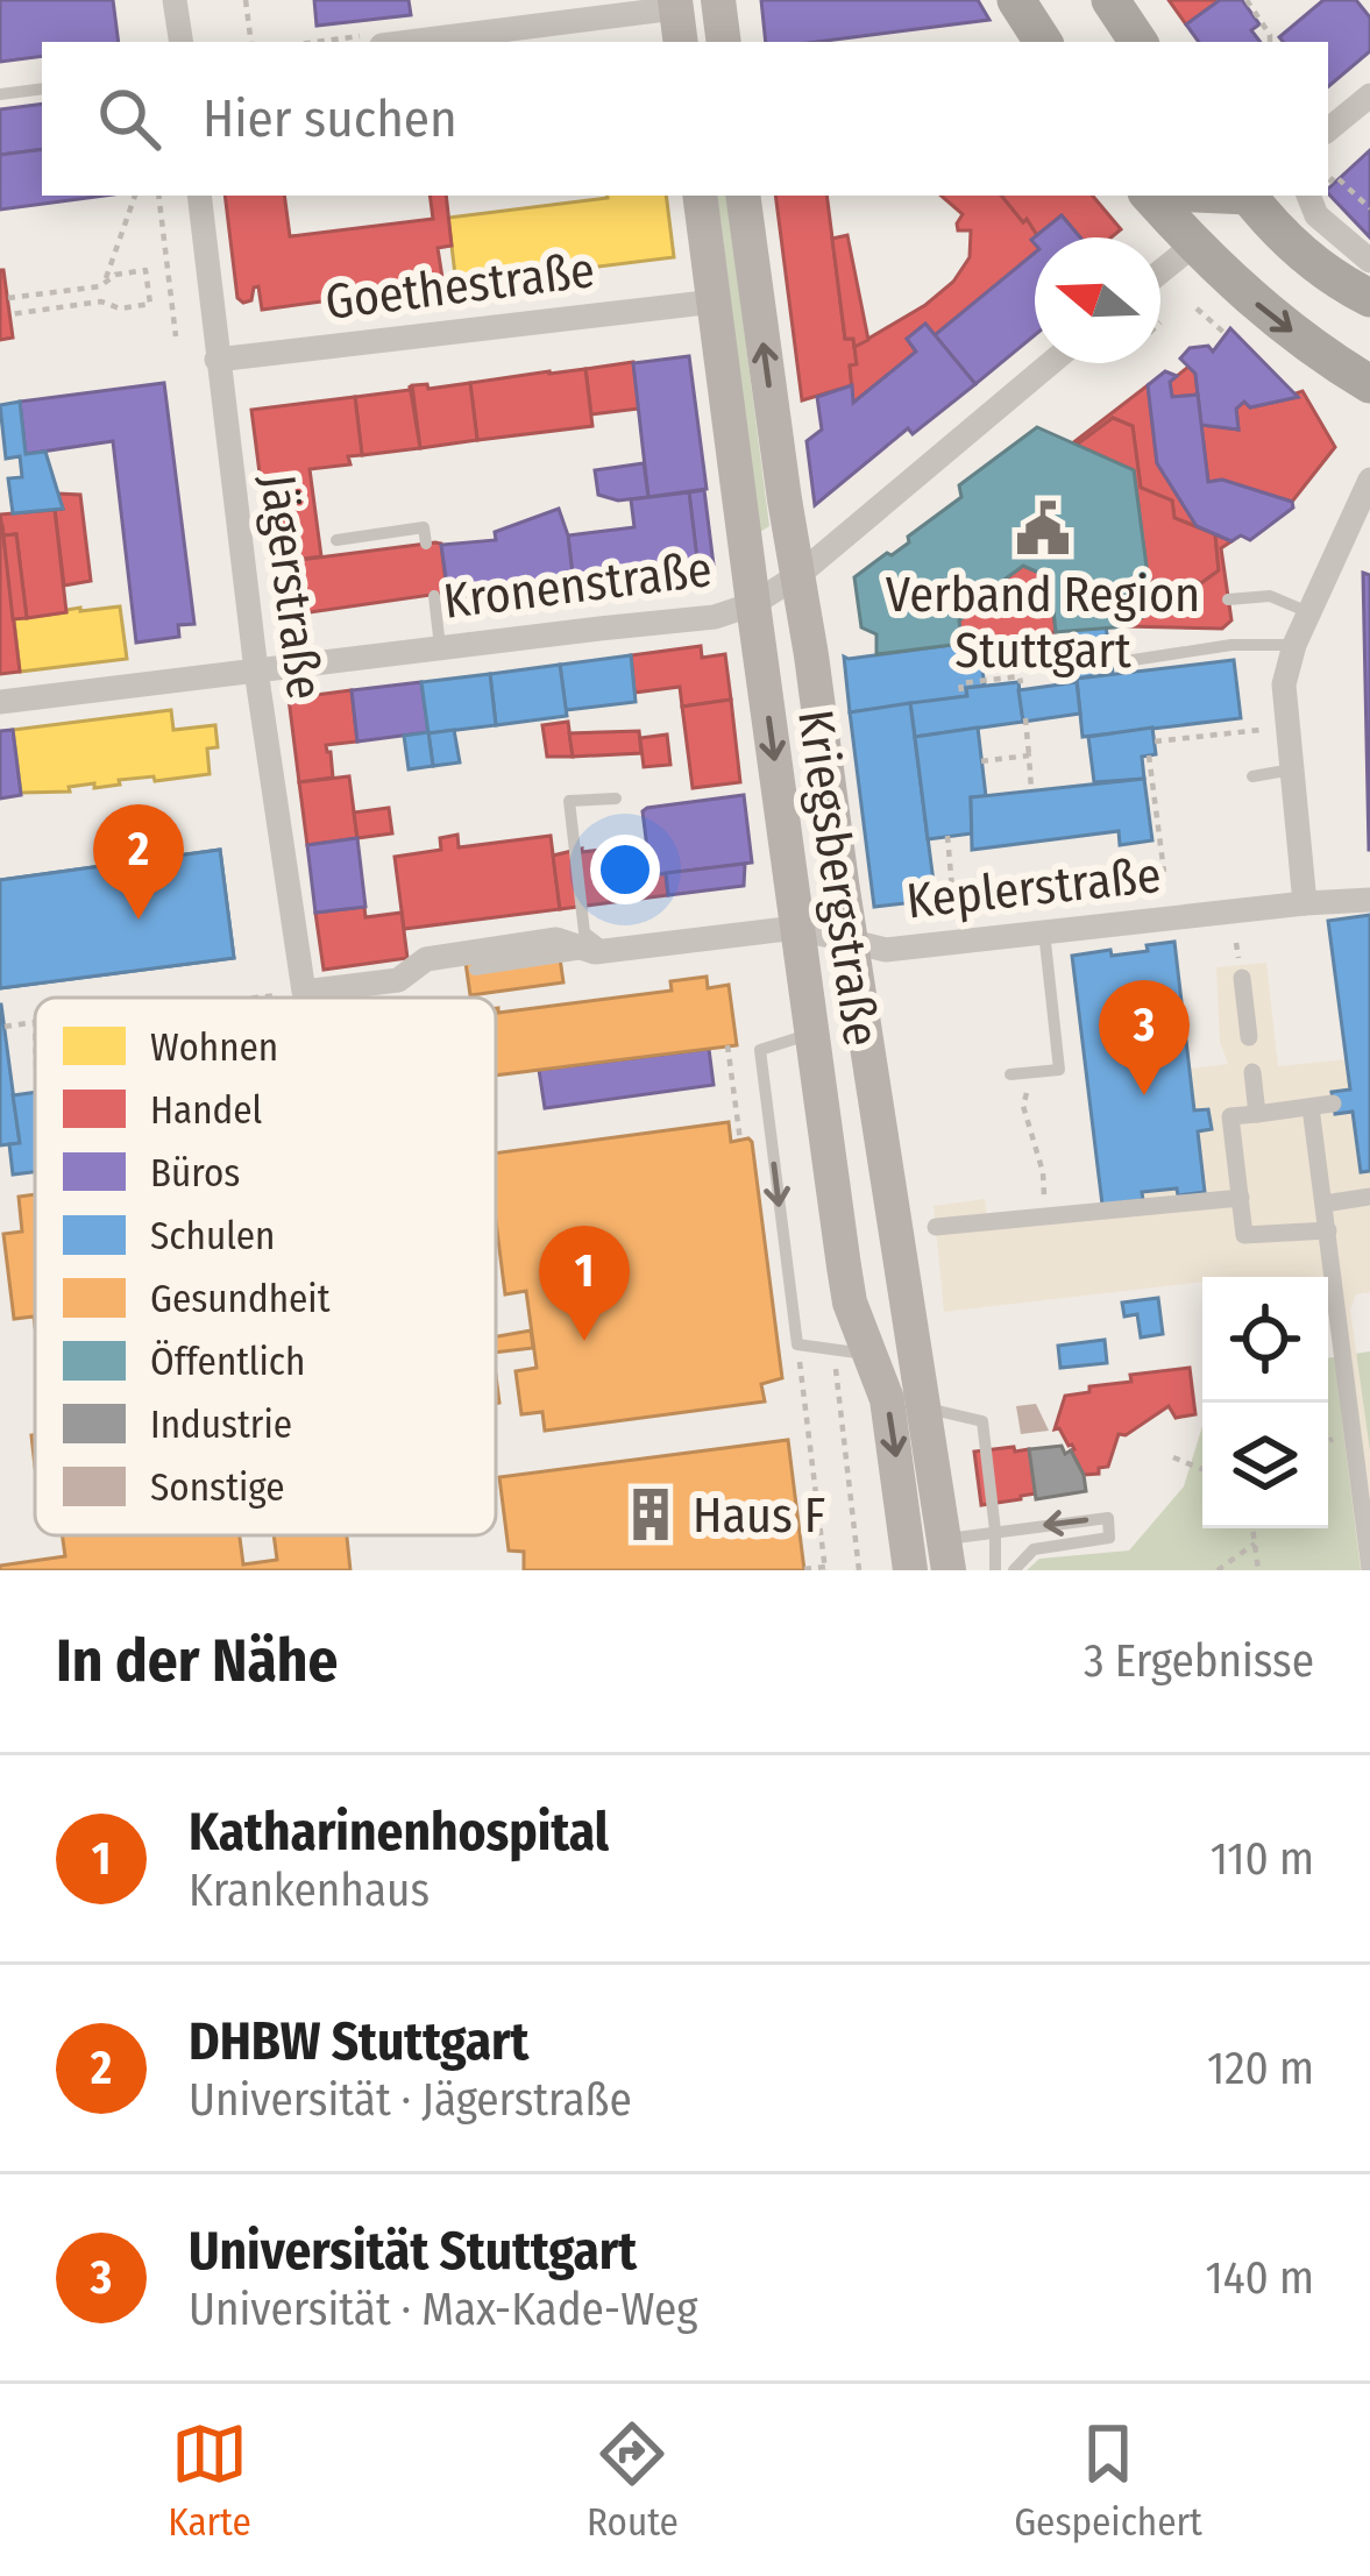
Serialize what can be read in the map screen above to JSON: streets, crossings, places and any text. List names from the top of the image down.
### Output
{
  "streets": {
    "main road": ["Kriegsbergstraße"],
    "street": [
      "Goethestraße",
      "Kronenstraße",
      "Jägerstraße",
      "Keplerstraße"
    ]
  },
  "crossings": [
    ["Goethestraße", "Jägerstraße"],
    ["Goethestraße", "Kriegsbergstraße"],
    ["Kronenstraße", "Jägerstraße"],
    ["Kronenstraße", "Kriegsbergstraße"],
    ["Jägerstraße", "Keplerstraße"],
    ["Kriegsbergstraße", "Keplerstraße"]
  ],
  "places": {
    "public building": ["Verband Region Stuttgart"],
    "building": ["Haus F"]
  },
  "legend": [
    "Wohnen",
    "Handel",
    "Büros",
    "Schulen",
    "Gesundheit",
    "Öffentlich",
    "Industrie",
    "Sonstige"
  ],
  "north": "left",
  "page": {
    "search": "Hier suchen",
    "pins": ["2", "3", "1"],
    "heading": ["In der Nähe", "3 Ergebnisse"],
    "list": [
      {
        "mark": "1",
        "name": "Katharinenhospital",
        "note": "Krankenhaus",
        "value": "110 m"
      },
      {
        "mark": "2",
        "name": "DHBW Stuttgart",
        "note": "Universität · Jägerstraße",
        "value": "120 m"
      },
      {
        "mark": "3",
        "name": "Universität Stuttgart",
        "note": "Universität · Max-Kade-Weg",
        "value": "140 m"
      }
    ],
    "nav": ["Karte", "Route", "Gespeichert"]
  }
}
